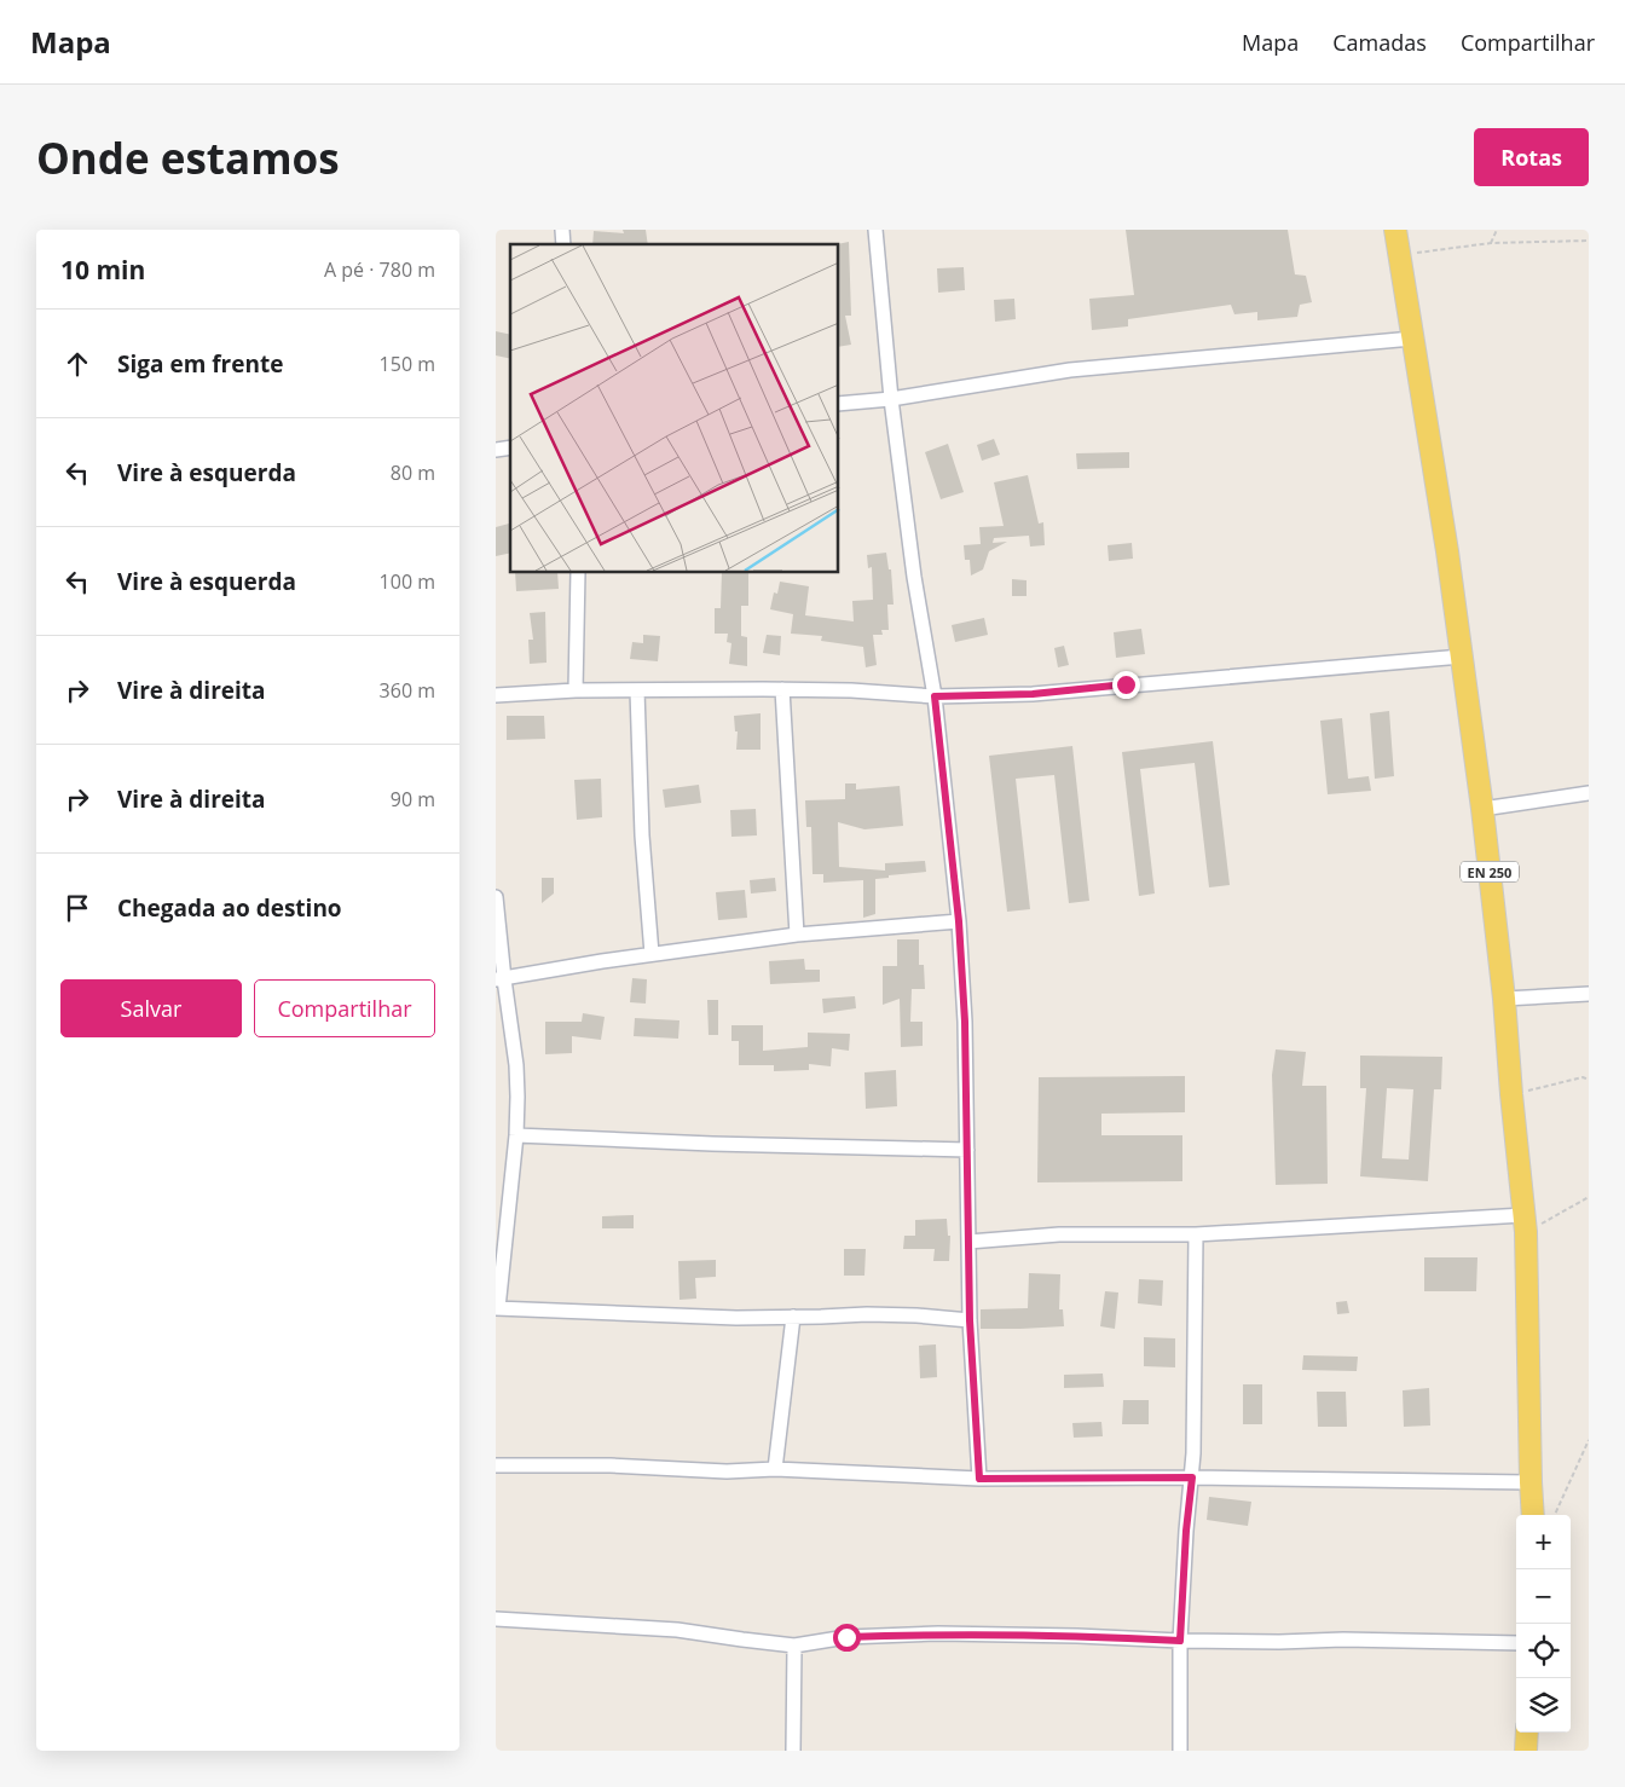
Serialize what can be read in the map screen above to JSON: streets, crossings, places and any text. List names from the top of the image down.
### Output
{
  "streets": {
    "main road": ["EN 250"]
  },
  "page": {
    "header": "Mapa",
    "nav": ["Mapa", "Camadas", "Compartilhar"],
    "buttons": [
      "Rotas",
      ["Salvar", "Compartilhar"]
    ],
    "title": "Onde estamos",
    "heading": ["10 min", "A pé · 780 m"],
    "list": [
      ["Siga em frente", "150 m"],
      ["Vire à esquerda", "80 m"],
      ["Vire à esquerda", "100 m"],
      ["Vire à direita", "360 m"],
      ["Vire à direita", "90 m"],
      "Chegada ao destino"
    ],
    "map_buttons": ["+", "−"]
  }
}
